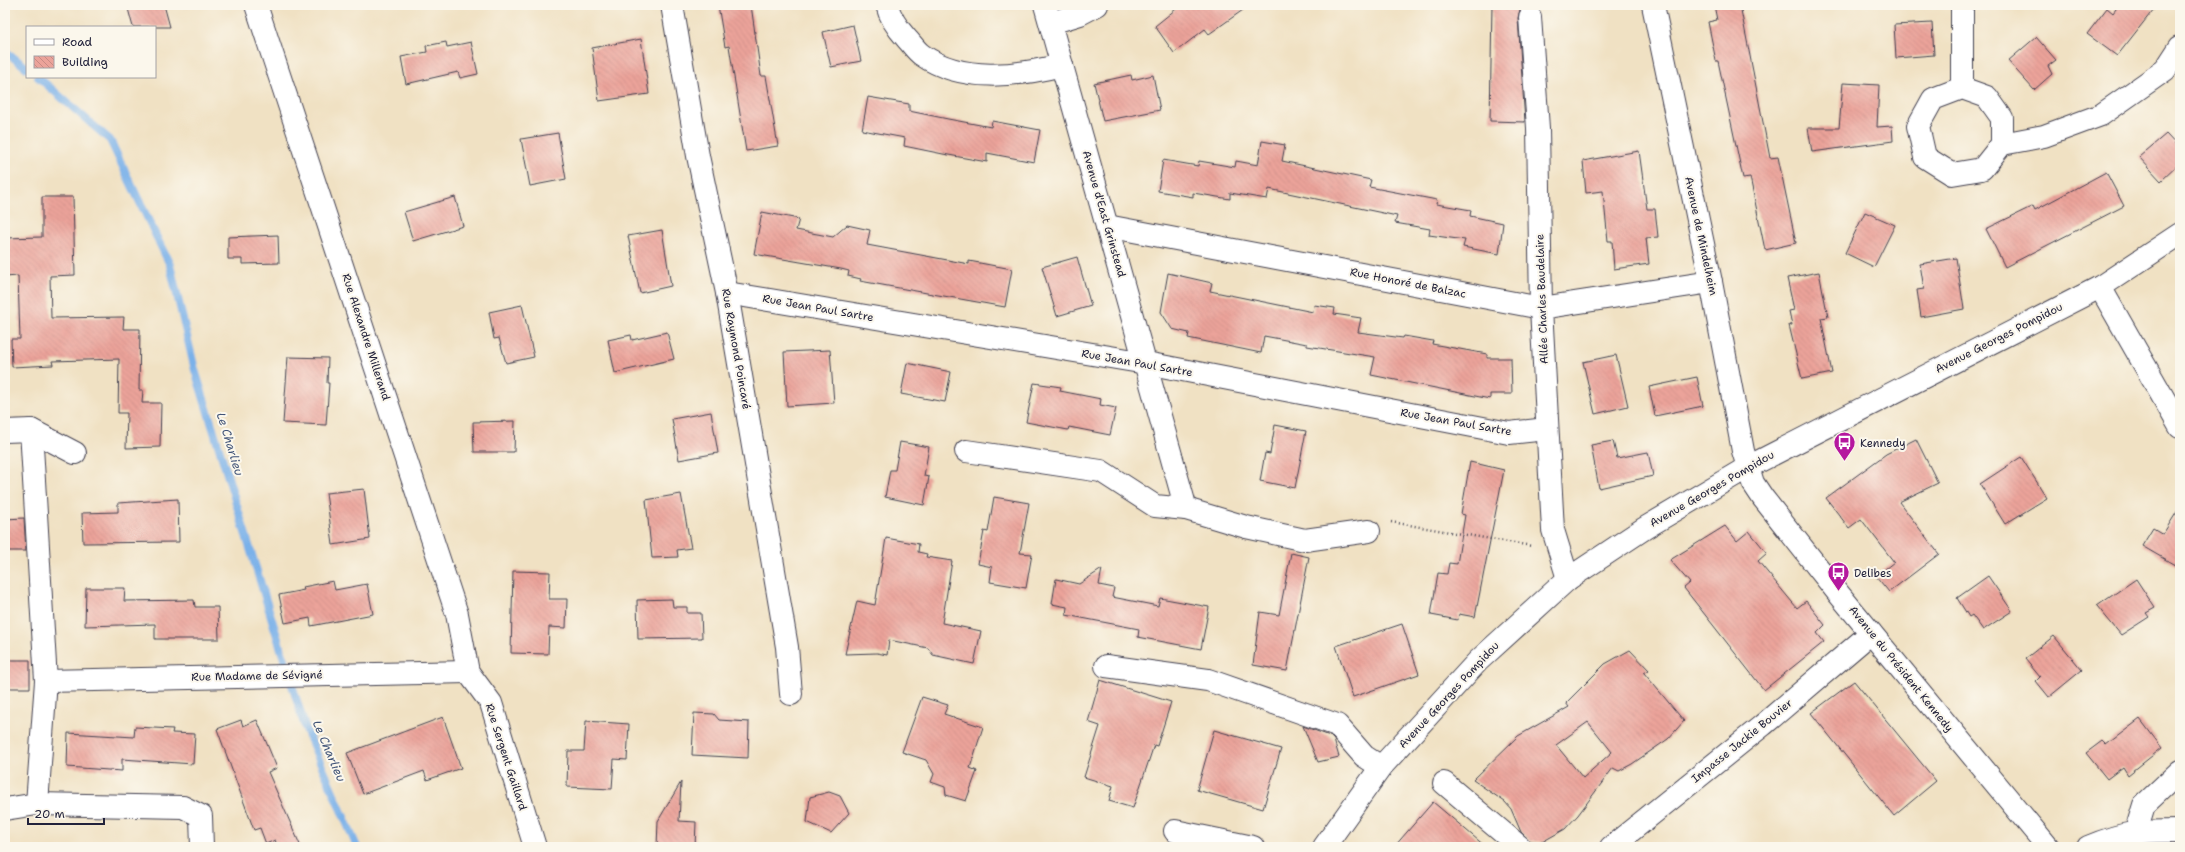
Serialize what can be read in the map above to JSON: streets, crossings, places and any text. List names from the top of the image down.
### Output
{
  "streets": {
    "street": [
      "Avenue d'East Grinstead",
      "Avenue de Mindelheim",
      "Rue Honoré de Balzac",
      "Allée Charles Baudelaire",
      "Rue Jean Paul Sartre",
      "Rue Alexandre Millerand",
      "Avenue Georges Pompidou",
      "Rue Raymond Poincaré",
      "Avenue du Président Kennedy",
      "Rue Madame de Sévigné",
      "Impasse Jackie Bouvier",
      "Rue Sergent Gaillard"
    ]
  },
  "crossings": [
    ["Avenue d'East Grinstead", "Rue Honoré de Balzac"],
    ["Avenue d'East Grinstead", "Rue Jean Paul Sartre"],
    ["Avenue de Mindelheim", "Rue Honoré de Balzac"],
    ["Avenue de Mindelheim", "Avenue Georges Pompidou"],
    ["Avenue de Mindelheim", "Avenue du Président Kennedy"],
    ["Rue Honoré de Balzac", "Allée Charles Baudelaire"],
    ["Allée Charles Baudelaire", "Rue Jean Paul Sartre"],
    ["Allée Charles Baudelaire", "Avenue Georges Pompidou"],
    ["Rue Jean Paul Sartre", "Rue Raymond Poincaré"],
    ["Rue Alexandre Millerand", "Rue Madame de Sévigné"],
    ["Rue Alexandre Millerand", "Rue Sergent Gaillard"],
    ["Avenue Georges Pompidou", "Avenue du Président Kennedy"],
    ["Avenue du Président Kennedy", "Impasse Jackie Bouvier"],
    ["Rue Madame de Sévigné", "Rue Sergent Gaillard"]
  ],
  "water": ["Le Charlieu"],
  "places": {
    "bus stop": ["Kennedy", "Delibes"]
  },
  "legend": ["Road", "Building"],
  "scale_bar": "20 m"
}
